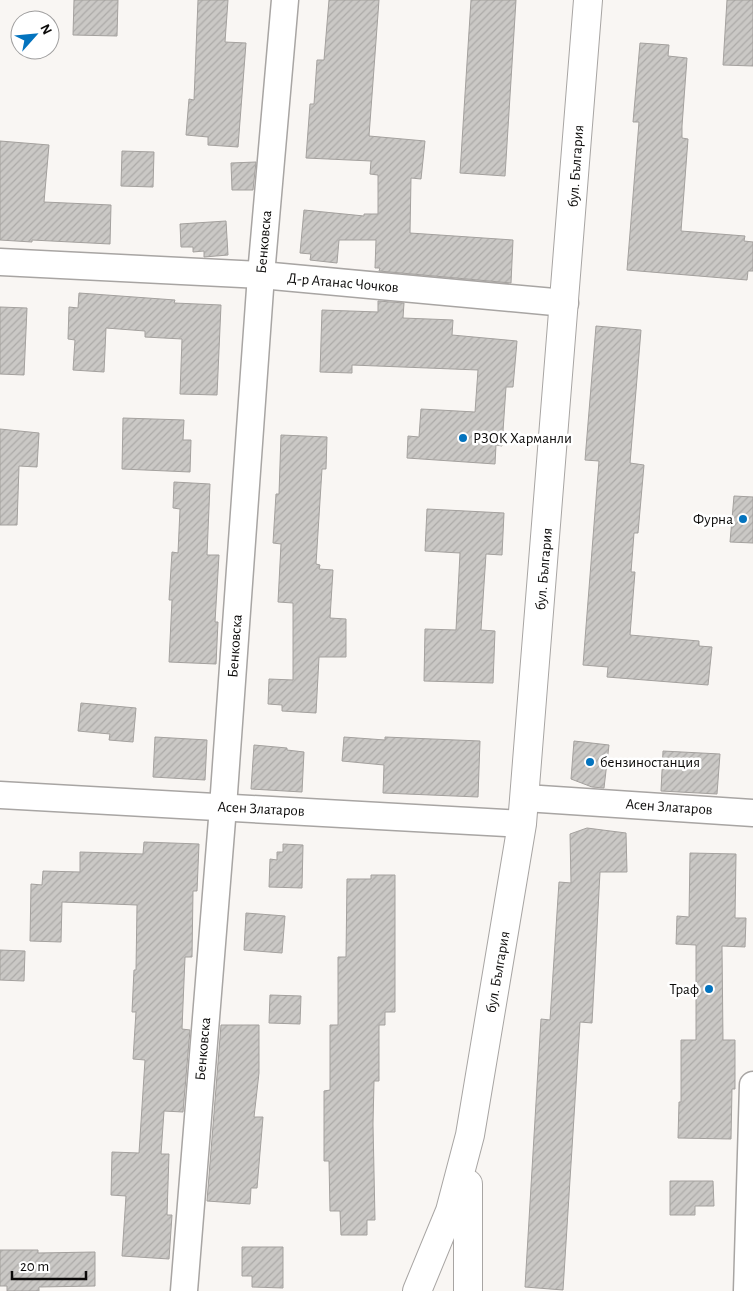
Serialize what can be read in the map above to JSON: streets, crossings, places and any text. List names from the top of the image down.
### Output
{
  "streets": {
    "street": [
      "бул. България",
      "Бенковска",
      "Д-р Атанас Чочков",
      "Асен Златаров"
    ]
  },
  "crossings": [
    ["бул. България", "Д-р Атанас Чочков"],
    ["бул. България", "Асен Златаров"],
    ["Бенковска", "Д-р Атанас Чочков"],
    ["Бенковска", "Асен Златаров"]
  ],
  "places": [
    "РЗОК Харманли",
    "Фурна",
    "бензиностанция",
    "Траф"
  ],
  "scale_bar": "20 m",
  "north": "top right"
}
